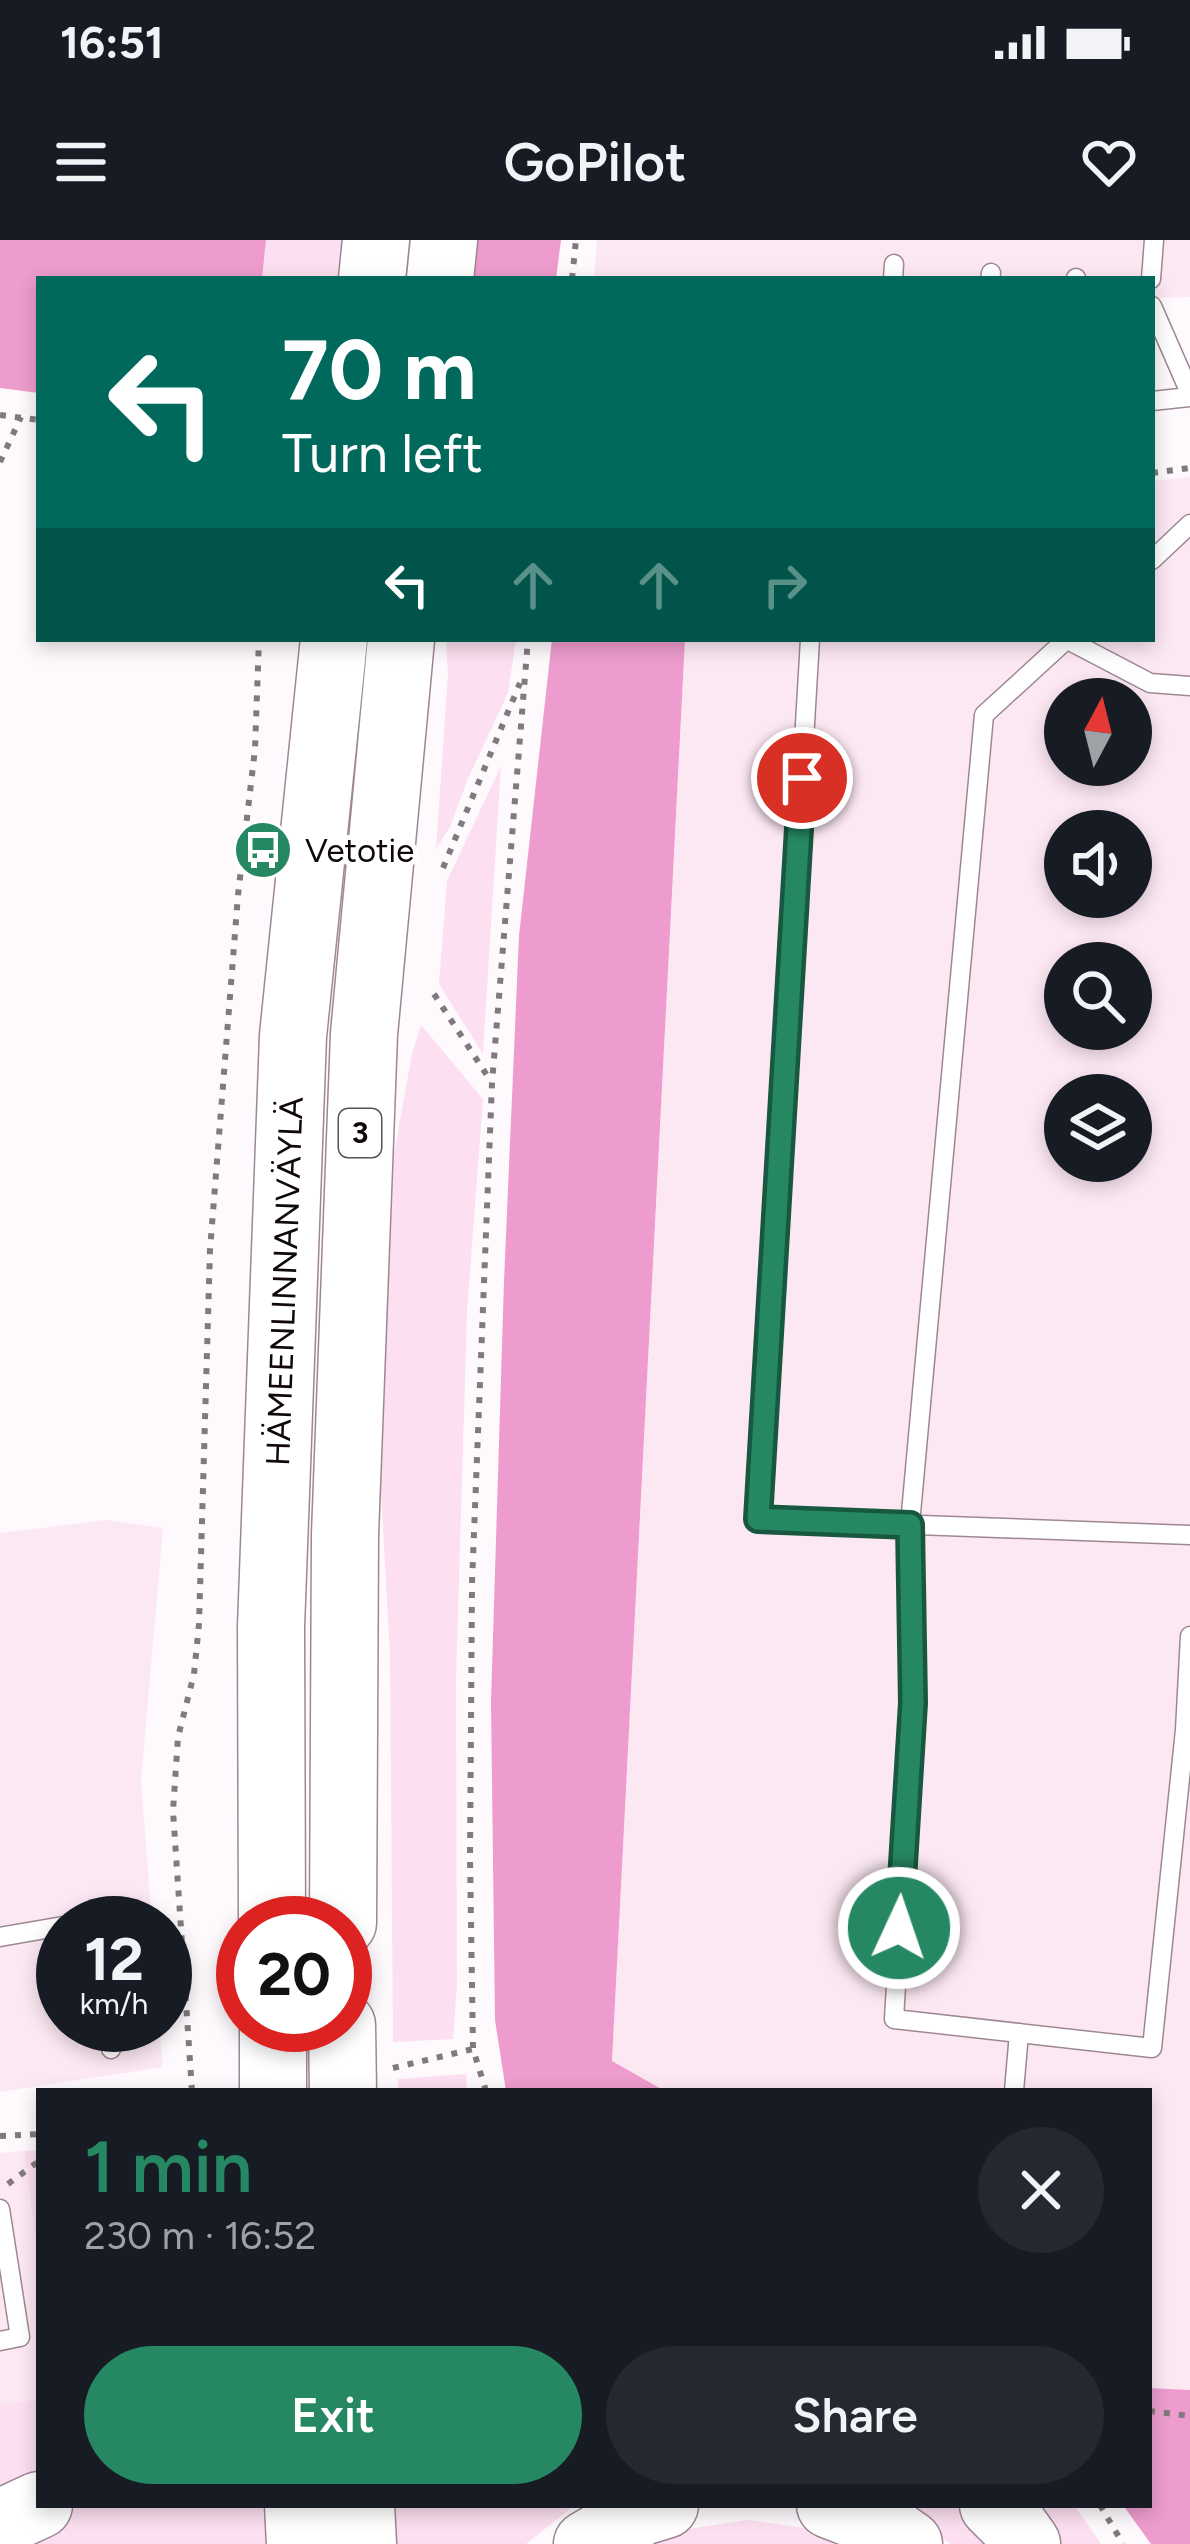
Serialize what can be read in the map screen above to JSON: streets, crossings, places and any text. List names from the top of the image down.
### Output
{
  "streets": {
    "highway": ["3", "HÄMEENLINNANVÄYLÄ"]
  },
  "places": {
    "bus stop": ["Vetotie"]
  },
  "north": "top",
  "page": {
    "status": "16:51",
    "header": "GoPilot",
    "turn": ["70 m", "Turn left"],
    "speed": "12 km/h",
    "limit": "20",
    "heading": ["1 min", "230 m · 16:52"],
    "buttons": ["Exit", "Share"]
  }
}
